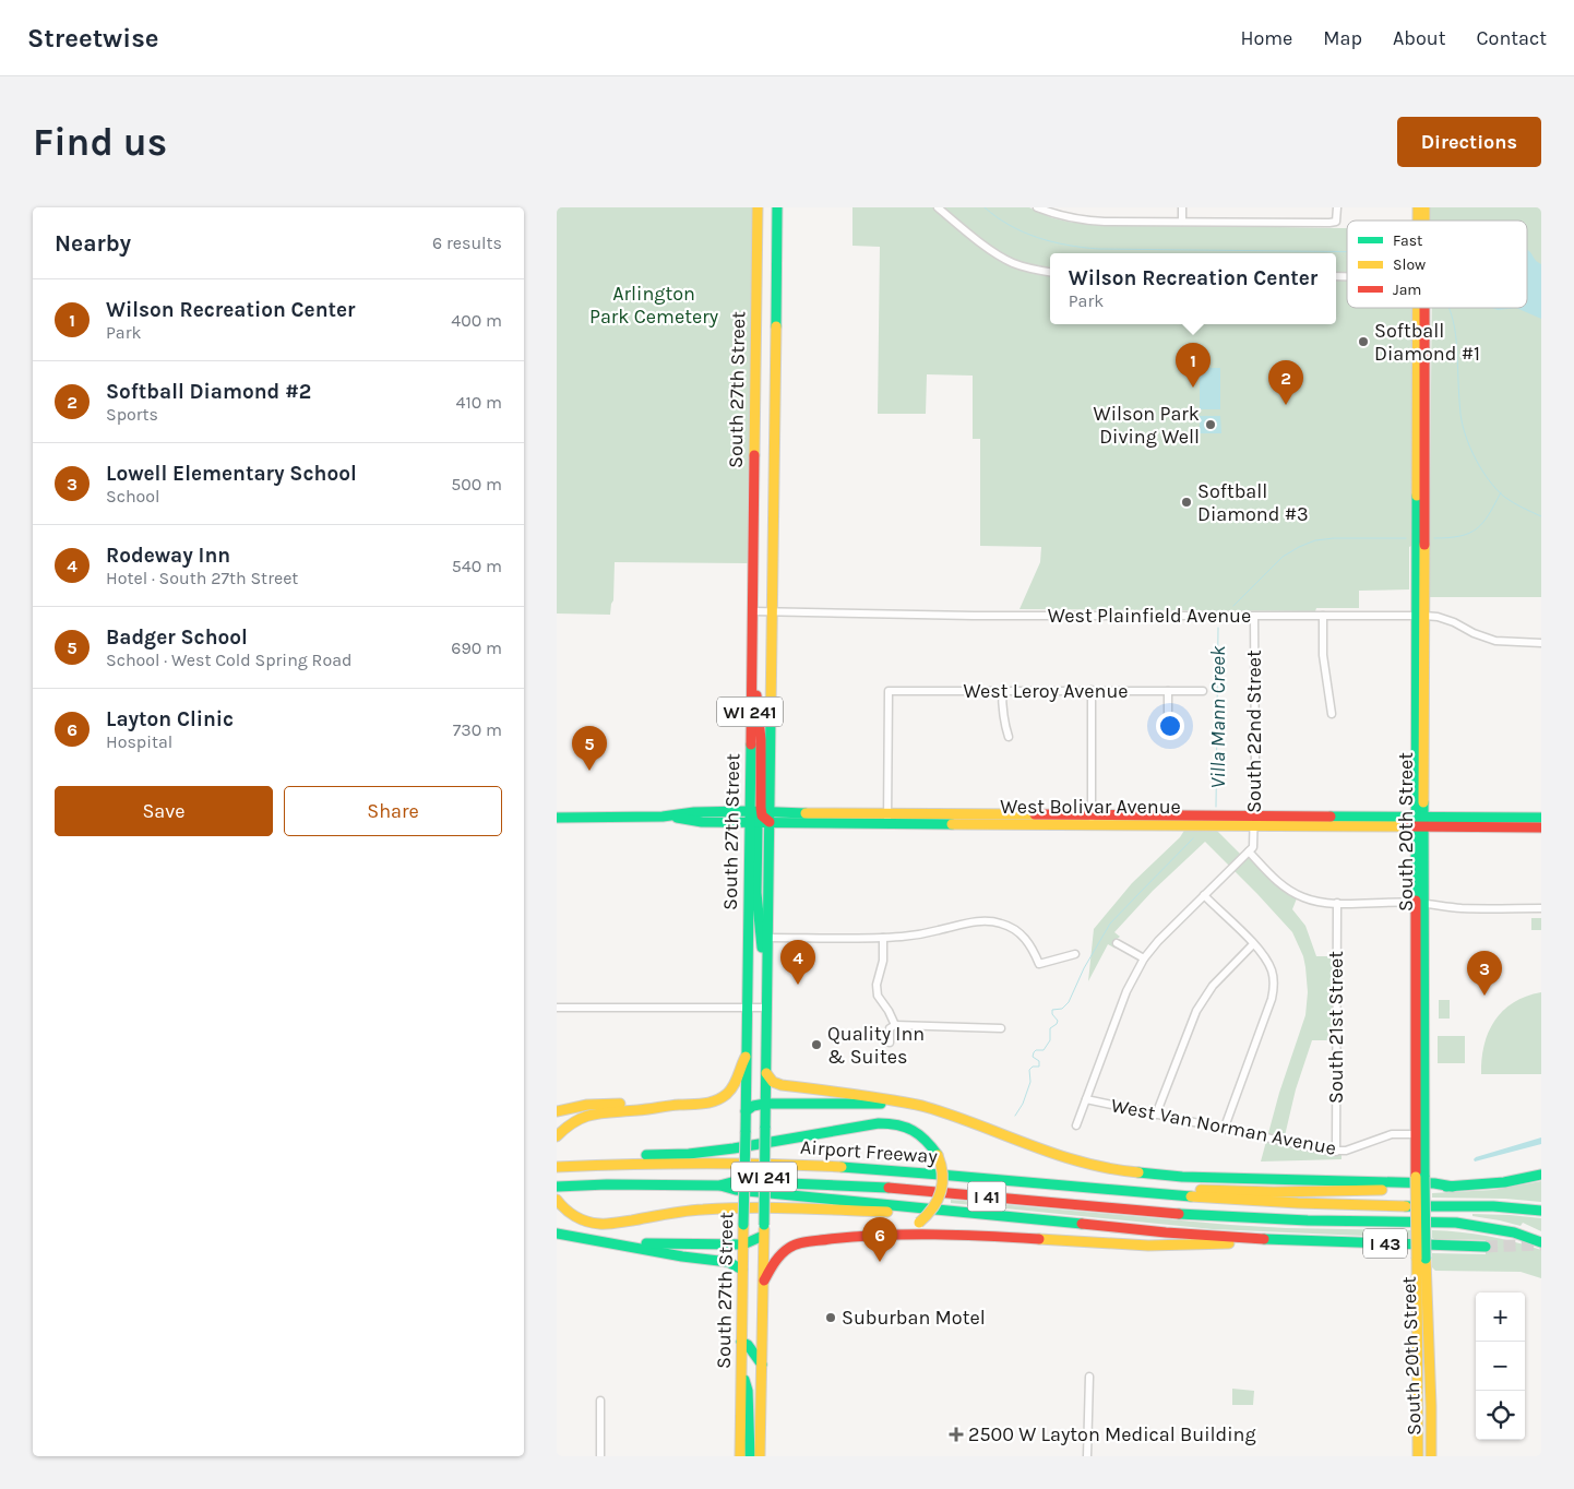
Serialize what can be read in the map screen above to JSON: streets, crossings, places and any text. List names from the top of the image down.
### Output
{
  "streets": {
    "main road": [
      "South 27th Street",
      "WI 241",
      "West Bolivar Avenue",
      "South 20th Street",
      "Airport Freeway",
      "I 41",
      "I 43"
    ],
    "street": [
      "West Plainfield Avenue",
      "West Leroy Avenue",
      "South 22nd Street",
      "South 21st Street",
      "West Van Norman Avenue"
    ]
  },
  "crossings": [
    ["South 27th Street", "West Plainfield Avenue"],
    ["South 27th Street", "West Bolivar Avenue"],
    ["West Plainfield Avenue", "South 22nd Street"],
    ["West Plainfield Avenue", "South 20th Street"],
    ["West Leroy Avenue", "West Bolivar Avenue"],
    ["South 22nd Street", "West Bolivar Avenue"],
    ["West Bolivar Avenue", "South 20th Street"],
    ["South 20th Street", "West Van Norman Avenue"],
    ["South 21st Street", "West Van Norman Avenue"],
    ["Airport Freeway", "I 41"],
    ["I 41", "I 43"]
  ],
  "water": ["Villa Mann Creek"],
  "parks": ["Arlington Park Cemetery"],
  "places": {
    "other": [
      "Softball Diamond #1",
      "Wilson Park Diving Well",
      "Softball Diamond #3",
      "Quality Inn & Suites",
      "Suburban Motel"
    ],
    "health": ["2500 W Layton Medical Building"]
  },
  "legend": ["Fast", "Slow", "Jam"],
  "page": {
    "header": "Streetwise",
    "nav": [
      "Home",
      "Map",
      "About",
      "Contact"
    ],
    "buttons": [
      "Directions",
      ["Save", "Share"]
    ],
    "title": "Find us",
    "heading": ["Nearby", "6 results"],
    "popup": ["Wilson Recreation Center", "Park"],
    "list": [
      {
        "mark": "1",
        "name": "Wilson Recreation Center",
        "note": "Park",
        "value": "400 m"
      },
      {
        "mark": "2",
        "name": "Softball Diamond #2",
        "note": "Sports",
        "value": "410 m"
      },
      {
        "mark": "3",
        "name": "Lowell Elementary School",
        "note": "School",
        "value": "500 m"
      },
      {
        "mark": "4",
        "name": "Rodeway Inn",
        "note": "Hotel · South 27th Street",
        "value": "540 m"
      },
      {
        "mark": "5",
        "name": "Badger School",
        "note": "School · West Cold Spring Road",
        "value": "690 m"
      },
      {
        "mark": "6",
        "name": "Layton Clinic",
        "note": "Hospital",
        "value": "730 m"
      }
    ],
    "pins": [
      "1",
      "2",
      "5",
      "4",
      "3",
      "6"
    ],
    "map_buttons": ["+", "−"]
  }
}
